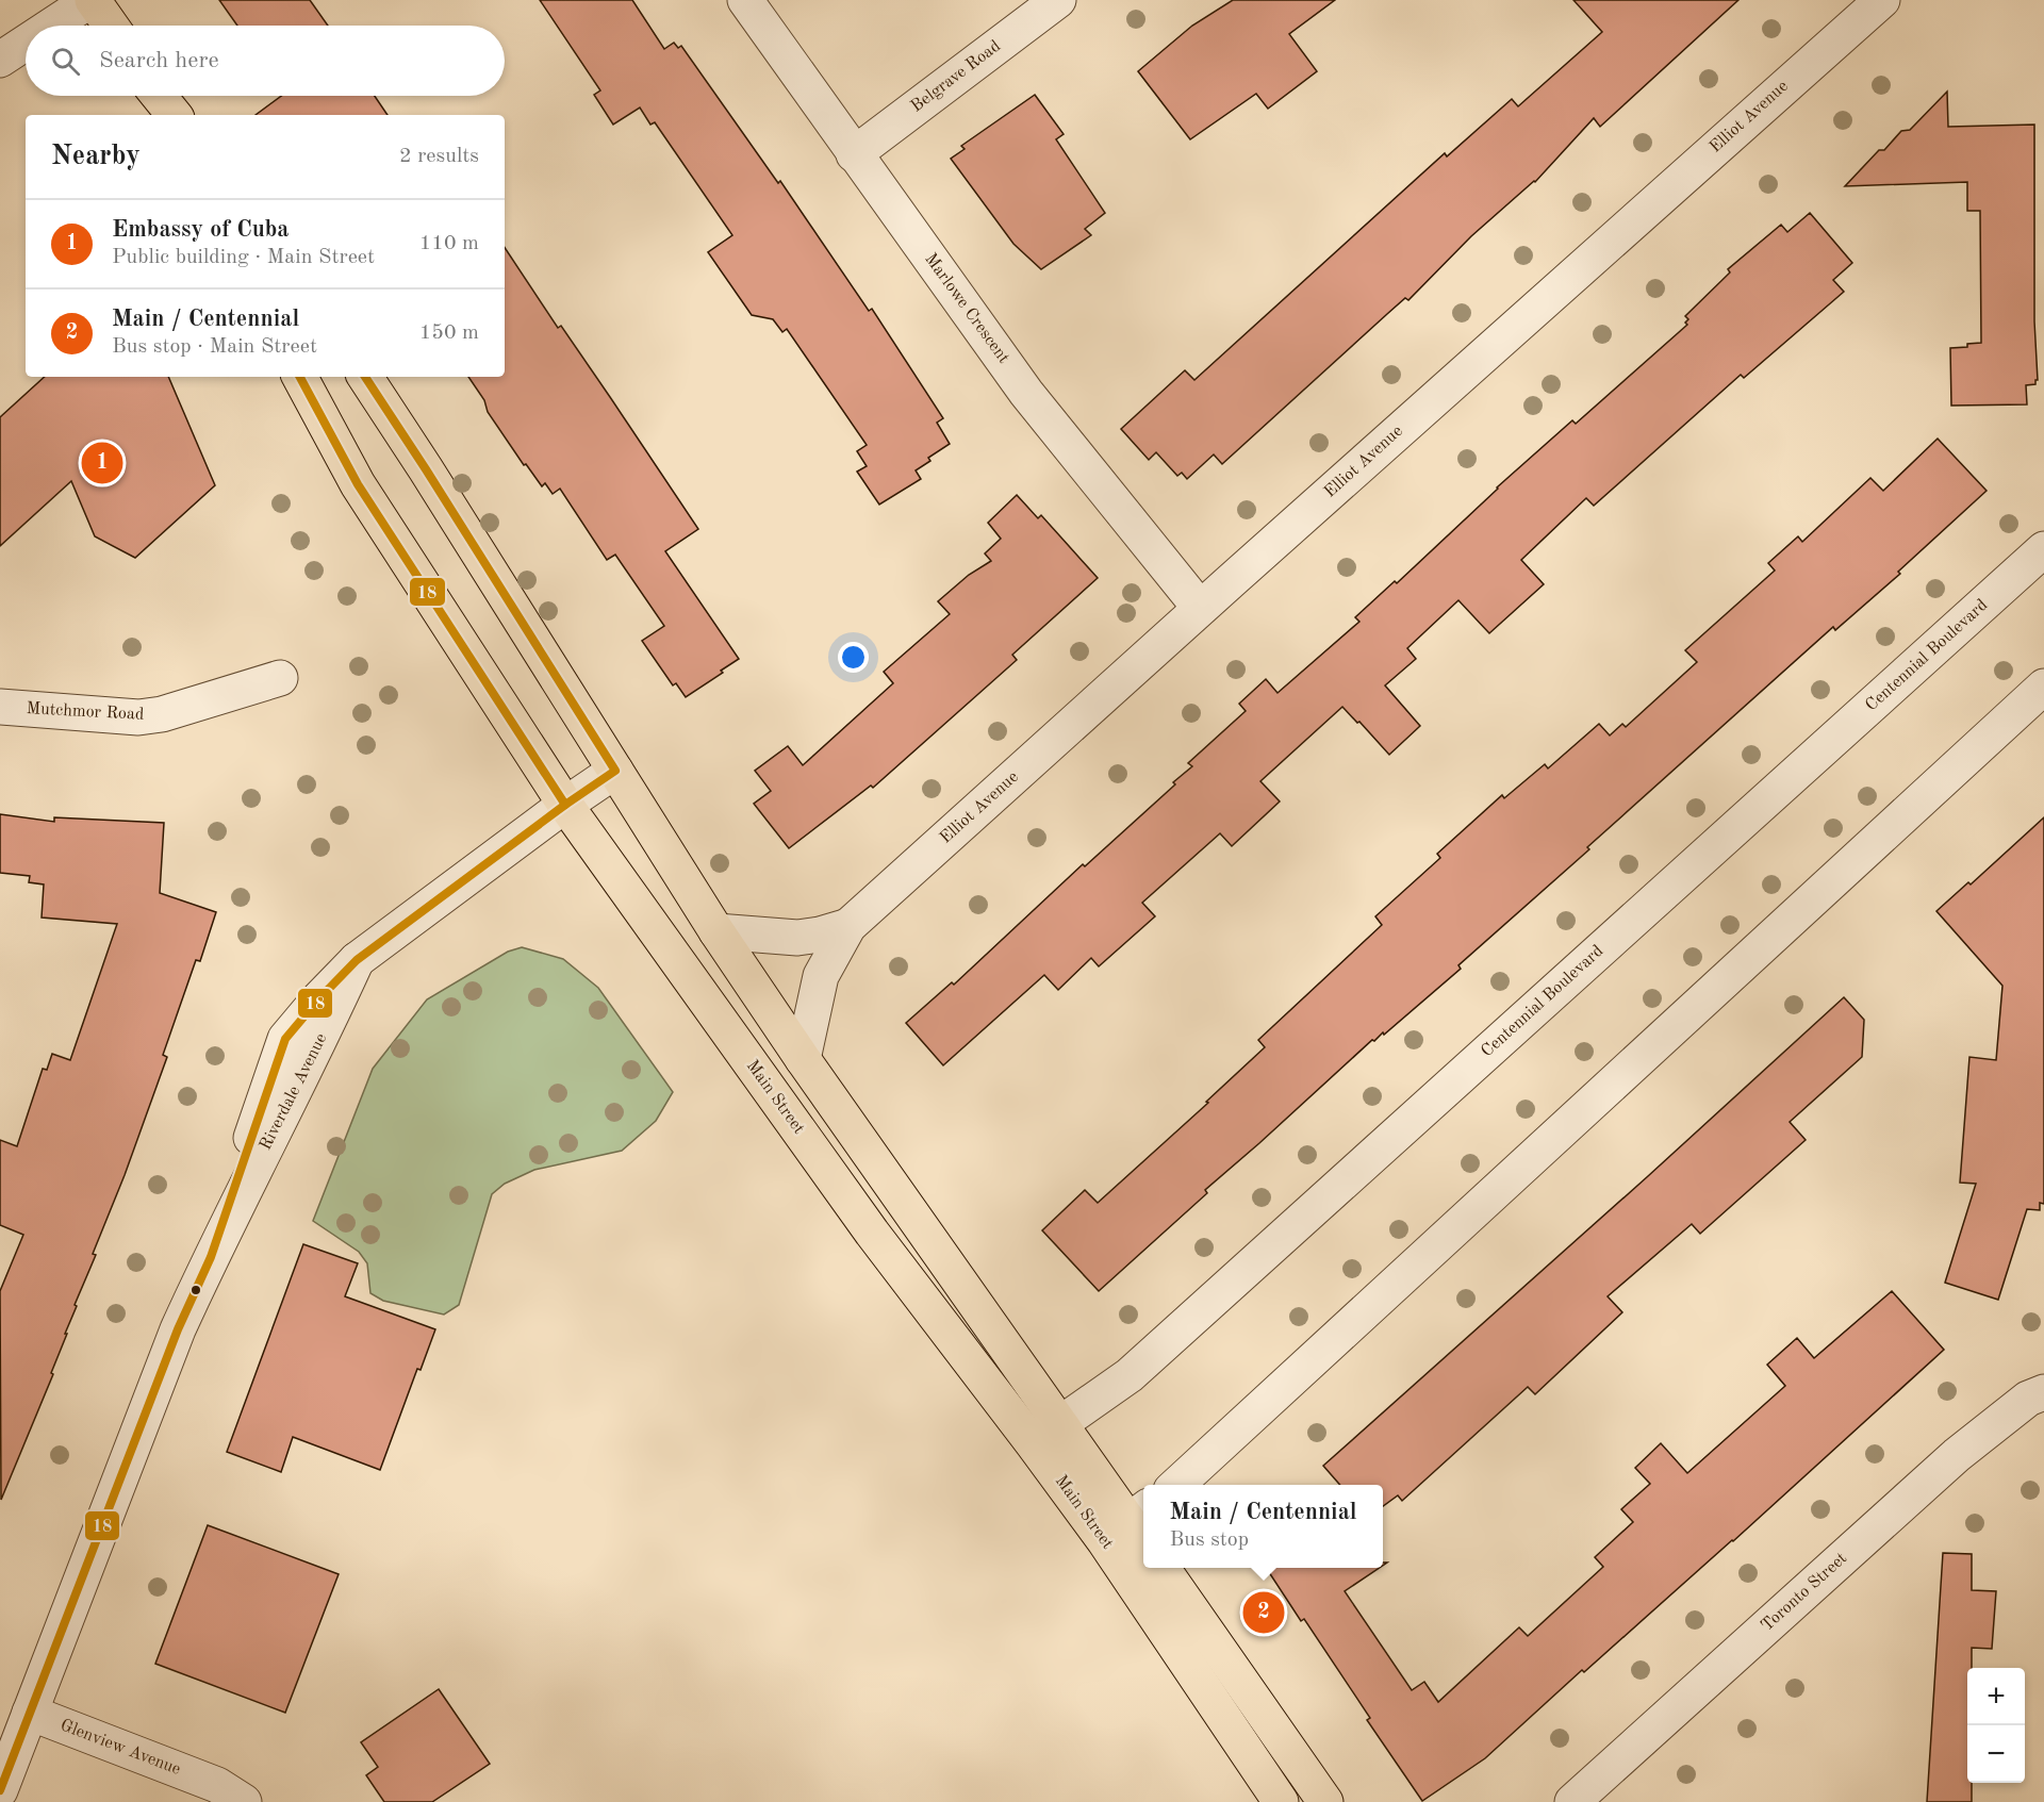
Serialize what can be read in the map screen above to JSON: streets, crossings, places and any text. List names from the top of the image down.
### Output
{
  "streets": {
    "main road": ["Main Street"],
    "street": [
      "Belgrave Road",
      "Elliot Avenue",
      "Marlowe Crescent",
      "Centennial Boulevard",
      "Mutchmor Road",
      "Riverdale Avenue",
      "Toronto Street",
      "Glenview Avenue"
    ]
  },
  "crossings": [
    ["Belgrave Road", "Marlowe Crescent"],
    ["Elliot Avenue", "Marlowe Crescent"],
    ["Elliot Avenue", "Main Street"],
    ["Centennial Boulevard", "Main Street"],
    ["Riverdale Avenue", "Main Street"],
    ["Riverdale Avenue", "Glenview Avenue"]
  ],
  "lines": ["transit line 18"],
  "page": {
    "search": "Search here",
    "heading": ["Nearby", "2 results"],
    "list": [
      {
        "mark": "1",
        "name": "Embassy of Cuba",
        "note": "Public building · Main Street",
        "value": "110 m"
      },
      {
        "mark": "2",
        "name": "Main / Centennial",
        "note": "Bus stop · Main Street",
        "value": "150 m"
      }
    ],
    "pins": ["1", "2"],
    "popup": ["Main / Centennial", "Bus stop"],
    "map_buttons": ["+", "−"]
  }
}
